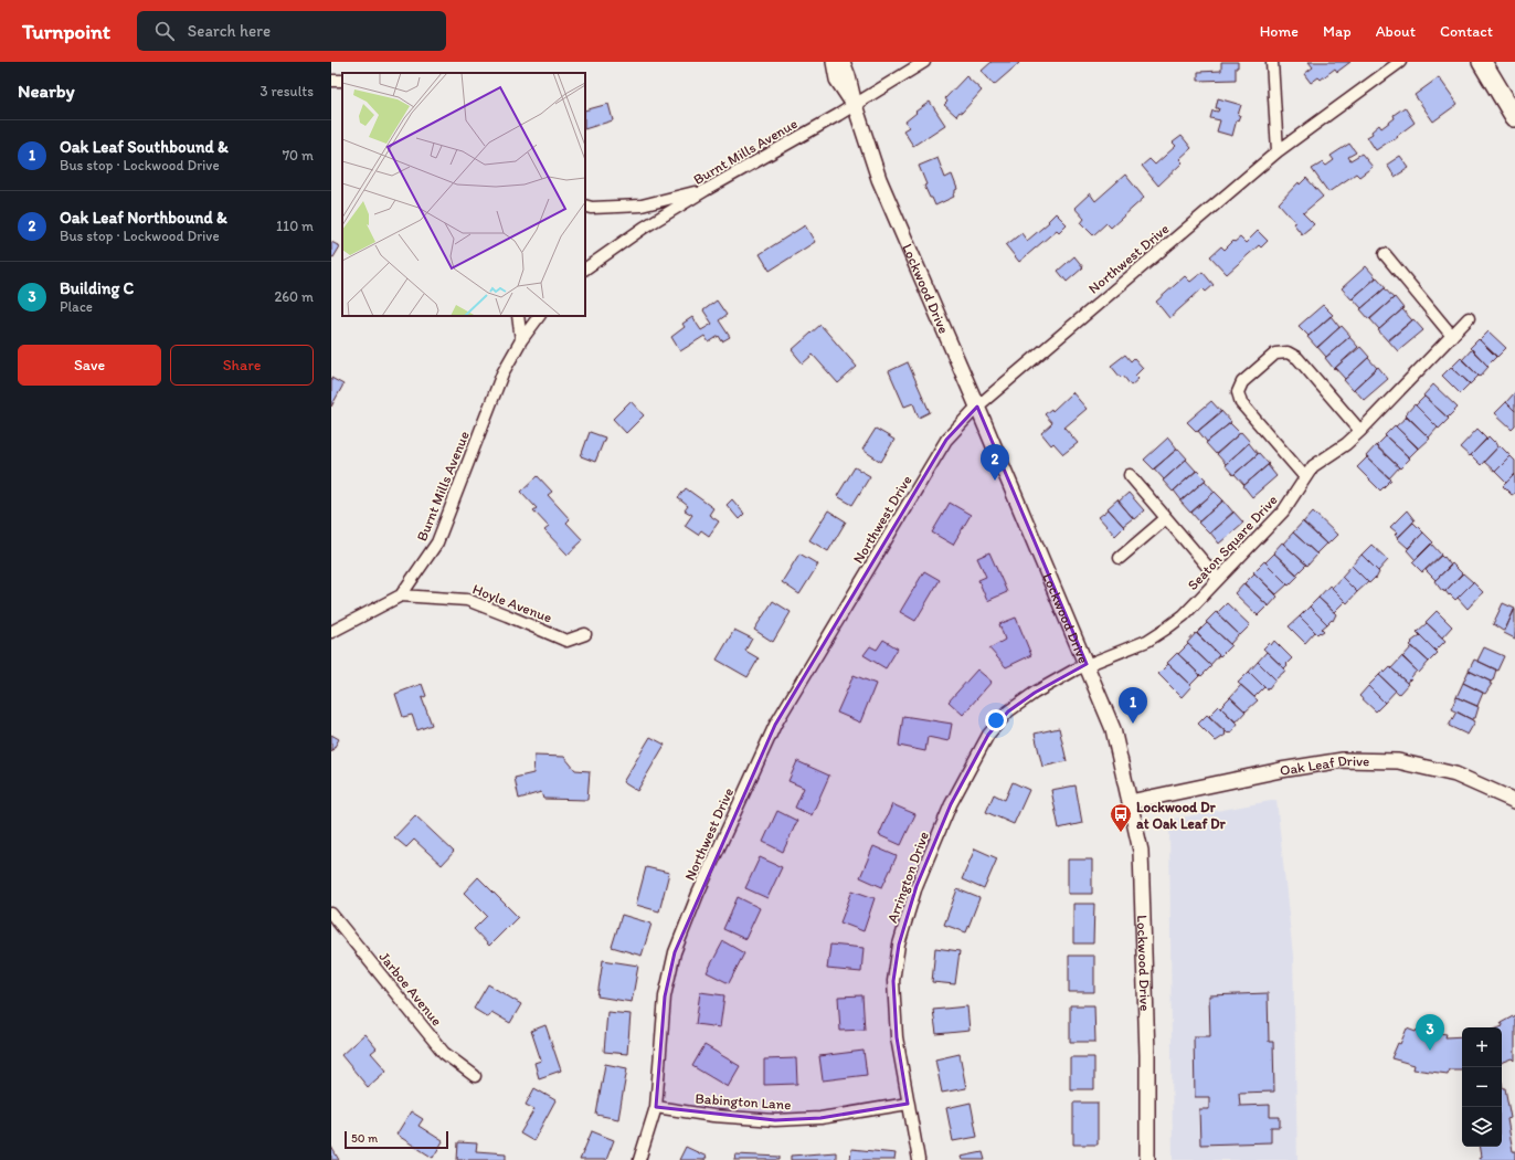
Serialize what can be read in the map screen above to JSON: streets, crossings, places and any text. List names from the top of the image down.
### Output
{
  "streets": {
    "street": [
      "Burnt Mills Avenue",
      "Northwest Drive",
      "Lockwood Drive",
      "Seaton Square Drive",
      "Hoyle Avenue",
      "Oak Leaf Drive",
      "Arrington Drive",
      "Jarboe Avenue",
      "Babington Lane"
    ]
  },
  "crossings": [
    ["Burnt Mills Avenue", "Lockwood Drive"],
    ["Burnt Mills Avenue", "Hoyle Avenue"],
    ["Northwest Drive", "Lockwood Drive"],
    ["Northwest Drive", "Babington Lane"],
    ["Lockwood Drive", "Seaton Square Drive"],
    ["Lockwood Drive", "Oak Leaf Drive"],
    ["Lockwood Drive", "Arrington Drive"],
    ["Seaton Square Drive", "Arrington Drive"],
    ["Arrington Drive", "Babington Lane"]
  ],
  "places": {
    "bus stop": ["Lockwood Dr at Oak Leaf Dr"]
  },
  "scale_bar": "50 m",
  "page": {
    "header": "Turnpoint",
    "search": "Search here",
    "nav": [
      "Home",
      "Map",
      "About",
      "Contact"
    ],
    "heading": ["Nearby", "3 results"],
    "list": [
      {
        "mark": "1",
        "name": "Oak Leaf Southbound &",
        "note": "Bus stop · Lockwood Drive",
        "value": "70 m"
      },
      {
        "mark": "2",
        "name": "Oak Leaf Northbound &",
        "note": "Bus stop · Lockwood Drive",
        "value": "110 m"
      },
      {
        "mark": "3",
        "name": "Building C",
        "note": "Place",
        "value": "260 m"
      }
    ],
    "buttons": ["Save", "Share"],
    "pins": ["2", "1", "3"],
    "map_buttons": ["+", "−"],
    "scale": "50 m"
  }
}
